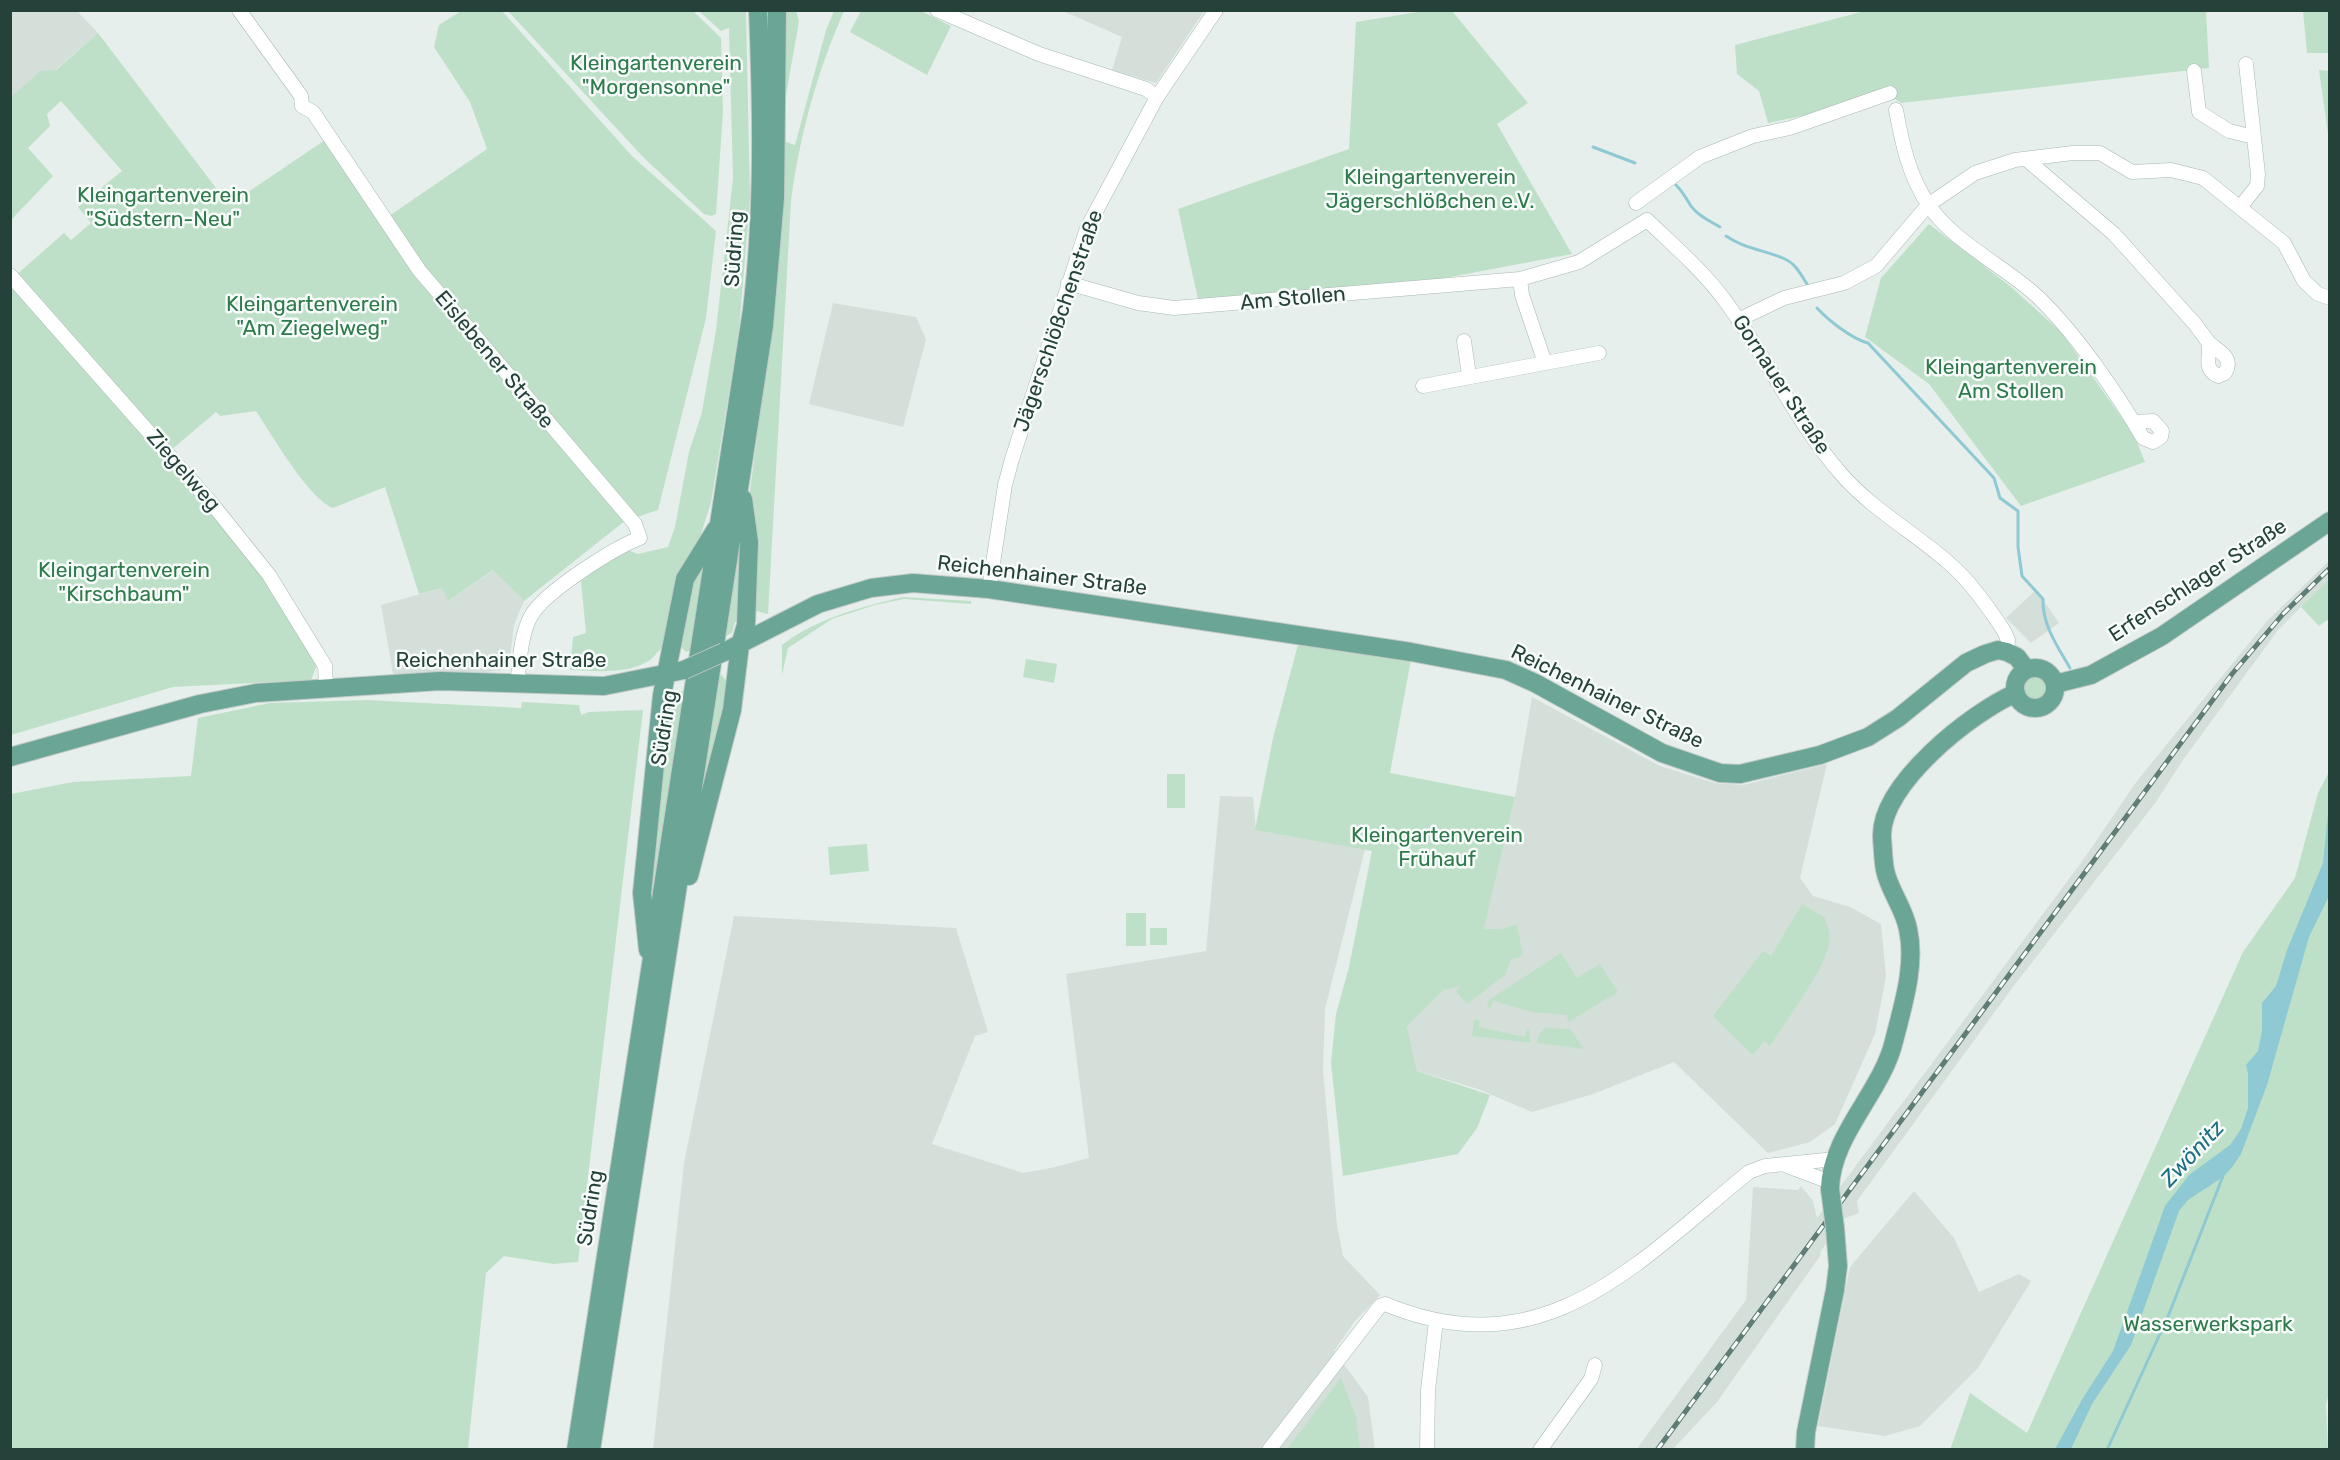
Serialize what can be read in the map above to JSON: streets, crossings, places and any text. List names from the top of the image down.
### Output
{
  "streets": {
    "main road": ["Südring", "Reichenhainer Straße", "Erfenschlager Straße"],
    "street": [
      "Am Stollen",
      "Jägerschlößchenstraße",
      "Eislebener Straße",
      "Gornauer Straße",
      "Ziegelweg"
    ]
  },
  "crossings": [
    ["Am Stollen", "Jägerschlößchenstraße"],
    ["Am Stollen", "Gornauer Straße"],
    ["Jägerschlößchenstraße", "Reichenhainer Straße"],
    ["Eislebener Straße", "Reichenhainer Straße"],
    ["Gornauer Straße", "Reichenhainer Straße"],
    ["Ziegelweg", "Reichenhainer Straße"]
  ],
  "water": ["Zwönitz"],
  "parks": [
    "Kleingartenverein \"Morgensonne\"",
    "Kleingartenverein Jägerschlößchen e.V.",
    "Kleingartenverein \"Südstern-Neu\"",
    "Kleingartenverein \"Am Ziegelweg\"",
    "Kleingartenverein Am Stollen",
    "Kleingartenverein \"Kirschbaum\"",
    "Kleingartenverein Frühauf",
    "Wasserwerkspark"
  ]
}
